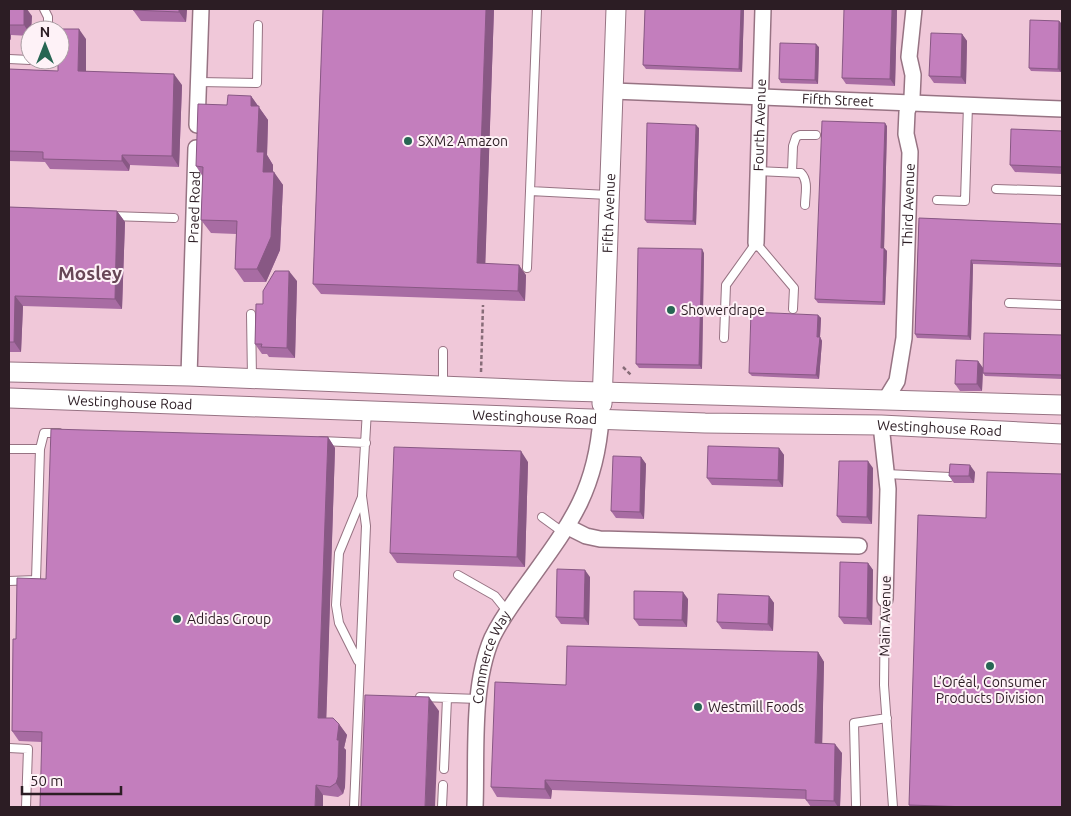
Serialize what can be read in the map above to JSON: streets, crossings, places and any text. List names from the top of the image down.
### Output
{
  "streets": {
    "street": [
      "Fifth Street",
      "Fourth Avenue",
      "Third Avenue",
      "Praed Road",
      "Fifth Avenue",
      "Westinghouse Road",
      "Main Avenue",
      "Commerce Way"
    ]
  },
  "crossings": [
    ["Fifth Street", "Fourth Avenue"],
    ["Fifth Street", "Third Avenue"],
    ["Fifth Street", "Fifth Avenue"],
    ["Third Avenue", "Westinghouse Road"],
    ["Praed Road", "Westinghouse Road"],
    ["Fifth Avenue", "Westinghouse Road"],
    ["Fifth Avenue", "Commerce Way"],
    ["Westinghouse Road", "Main Avenue"],
    ["Westinghouse Road", "Commerce Way"]
  ],
  "districts": ["Mosley"],
  "places": [
    "SXM2 Amazon",
    "Showerdrape",
    "Adidas Group",
    "L’Oréal, Consumer Products Division",
    "Westmill Foods"
  ],
  "scale_bar": "50 m",
  "north": "top"
}
